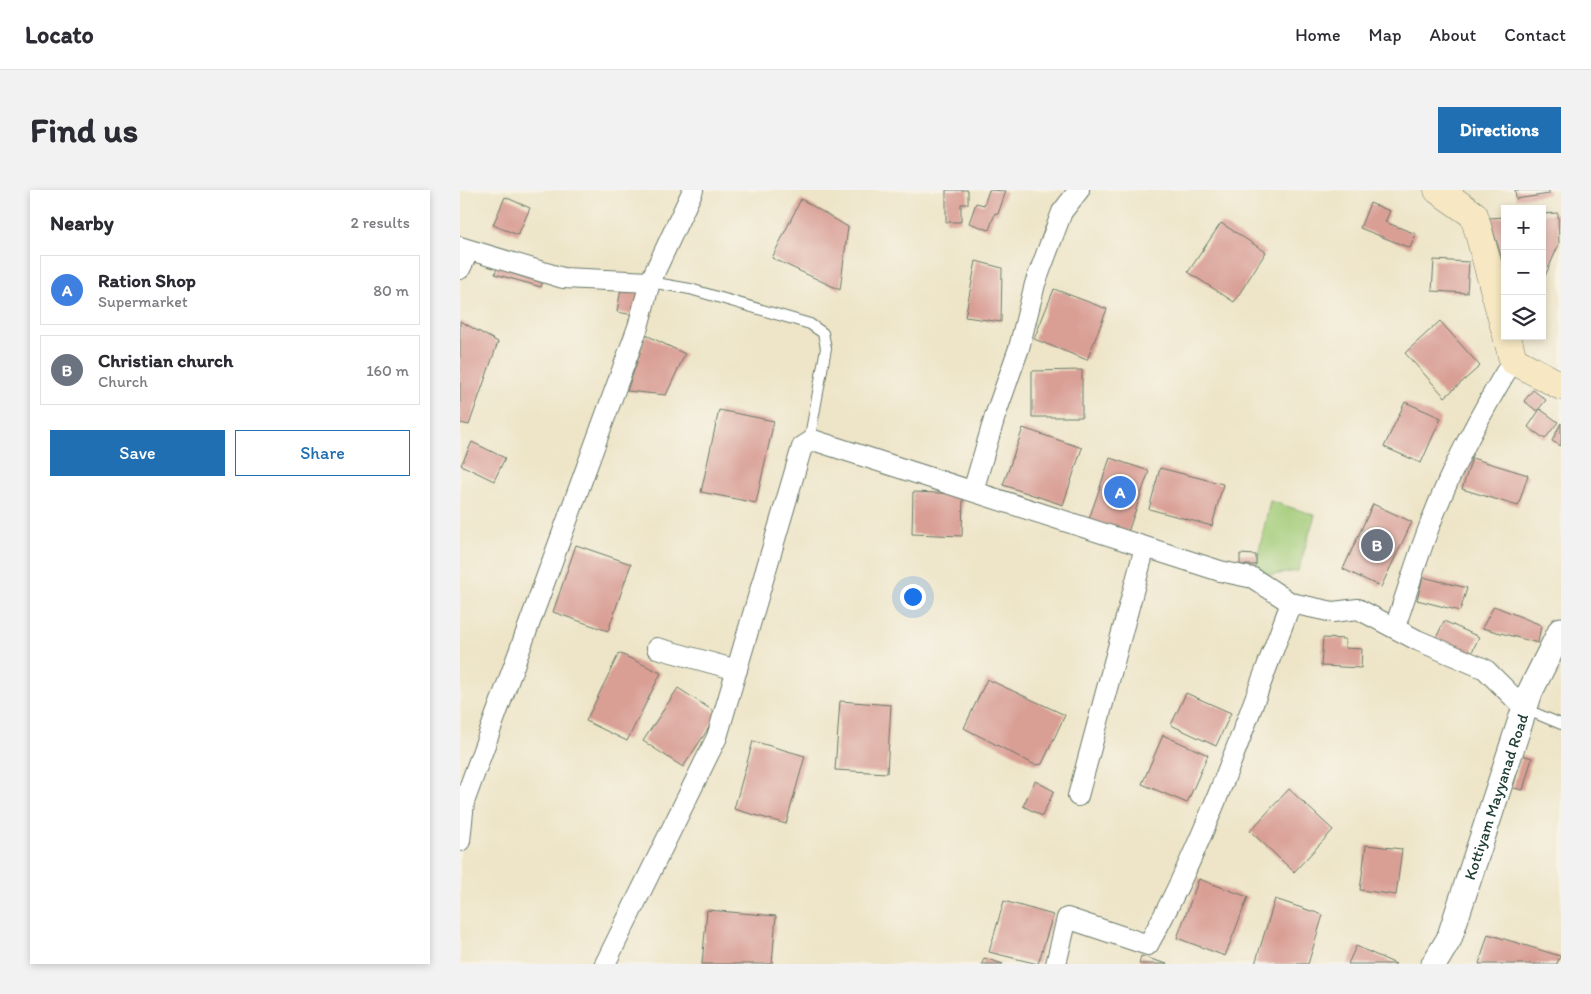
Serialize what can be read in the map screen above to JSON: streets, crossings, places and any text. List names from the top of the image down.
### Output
{
  "streets": {
    "street": ["Kottiyam Mayyanad Road"]
  },
  "page": {
    "header": "Locato",
    "nav": [
      "Home",
      "Map",
      "About",
      "Contact"
    ],
    "buttons": [
      "Directions",
      ["Save", "Share"]
    ],
    "title": "Find us",
    "heading": ["Nearby", "2 results"],
    "map_buttons": ["+", "−"],
    "list": [
      {
        "mark": "A",
        "name": "Ration Shop",
        "note": "Supermarket",
        "value": "80 m"
      },
      {
        "mark": "B",
        "name": "Christian church",
        "note": "Church",
        "value": "160 m"
      }
    ],
    "pins": ["A", "B"]
  }
}
